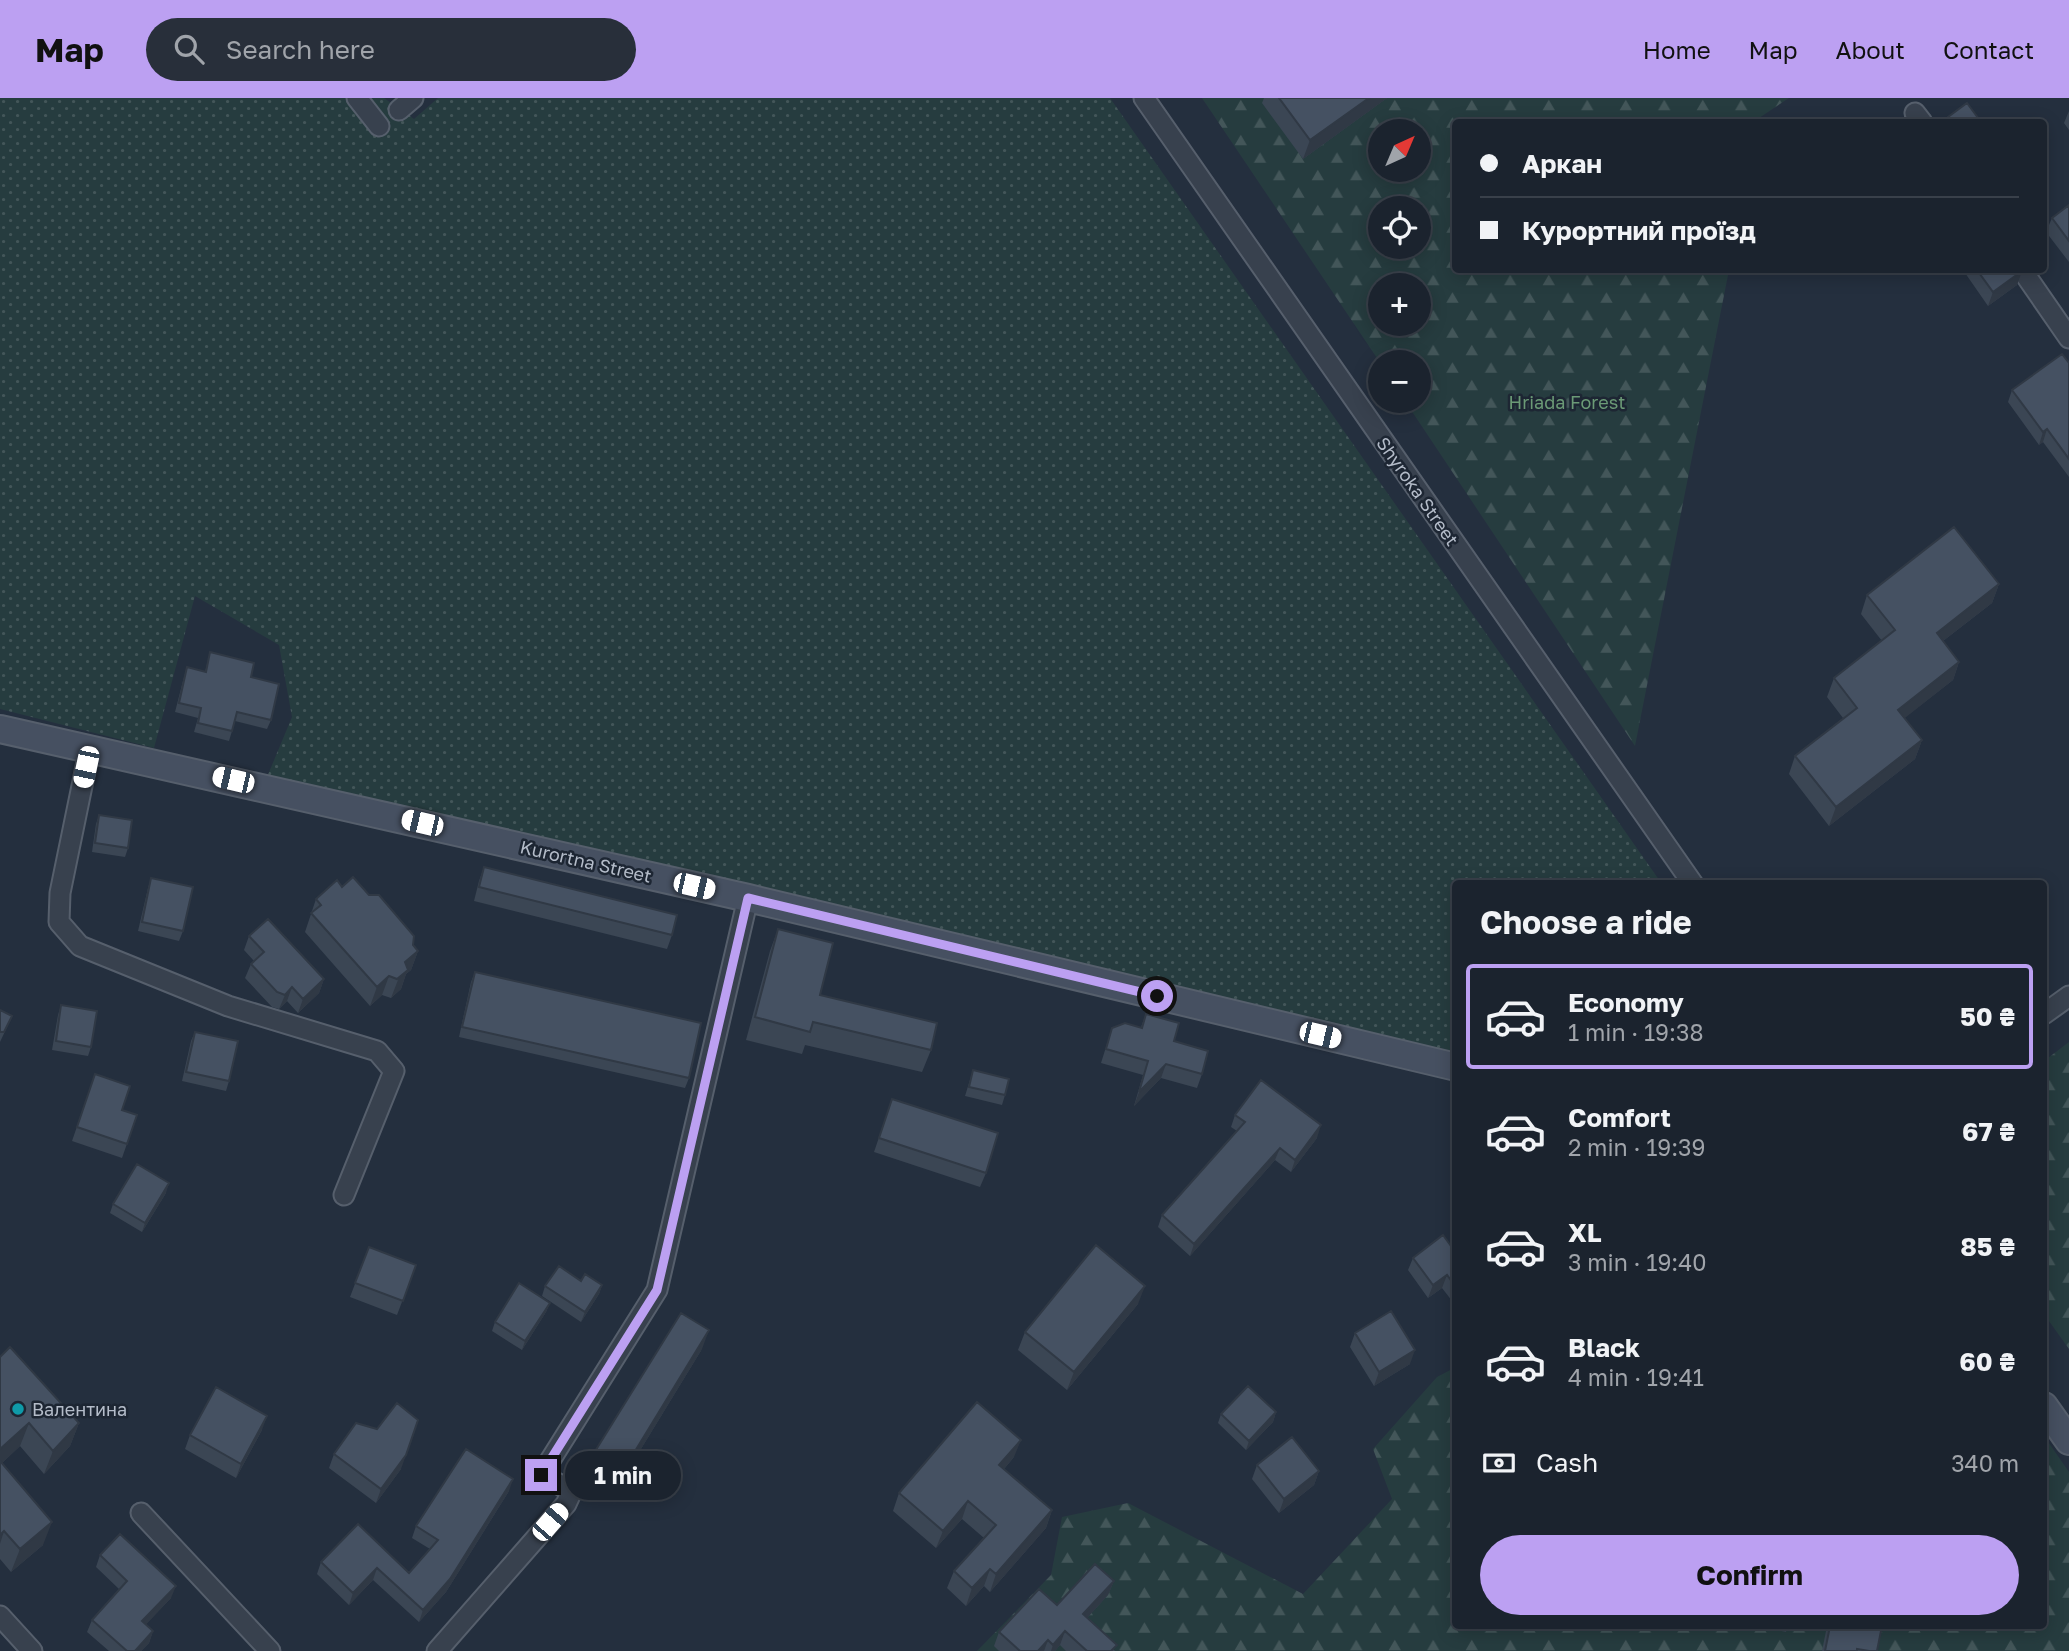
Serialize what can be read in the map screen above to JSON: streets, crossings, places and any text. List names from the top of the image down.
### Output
{
  "streets": {
    "main road": ["Kurortna Street"],
    "street": ["Shyroka Street"]
  },
  "parks": ["Hriada Forest"],
  "places": ["Валентина"],
  "north": "top right",
  "page": {
    "header": "Map",
    "search": "Search here",
    "nav": [
      "Home",
      "Map",
      "About",
      "Contact"
    ],
    "map_buttons": ["+", "−"],
    "banner": ["Аркан", "Курортний проїзд"],
    "heading": "Choose a ride",
    "list": [
      {
        "name": "Economy",
        "note": "1 min · 19:38",
        "value": "50 ₴"
      },
      {
        "name": "Comfort",
        "note": "2 min · 19:39",
        "value": "67 ₴"
      },
      {
        "name": "XL",
        "note": "3 min · 19:40",
        "value": "85 ₴"
      },
      {
        "name": "Black",
        "note": "4 min · 19:41",
        "value": "60 ₴"
      }
    ],
    "pay": ["Cash", "340 m"],
    "bubble": "1 min",
    "buttons": "Confirm"
  }
}
